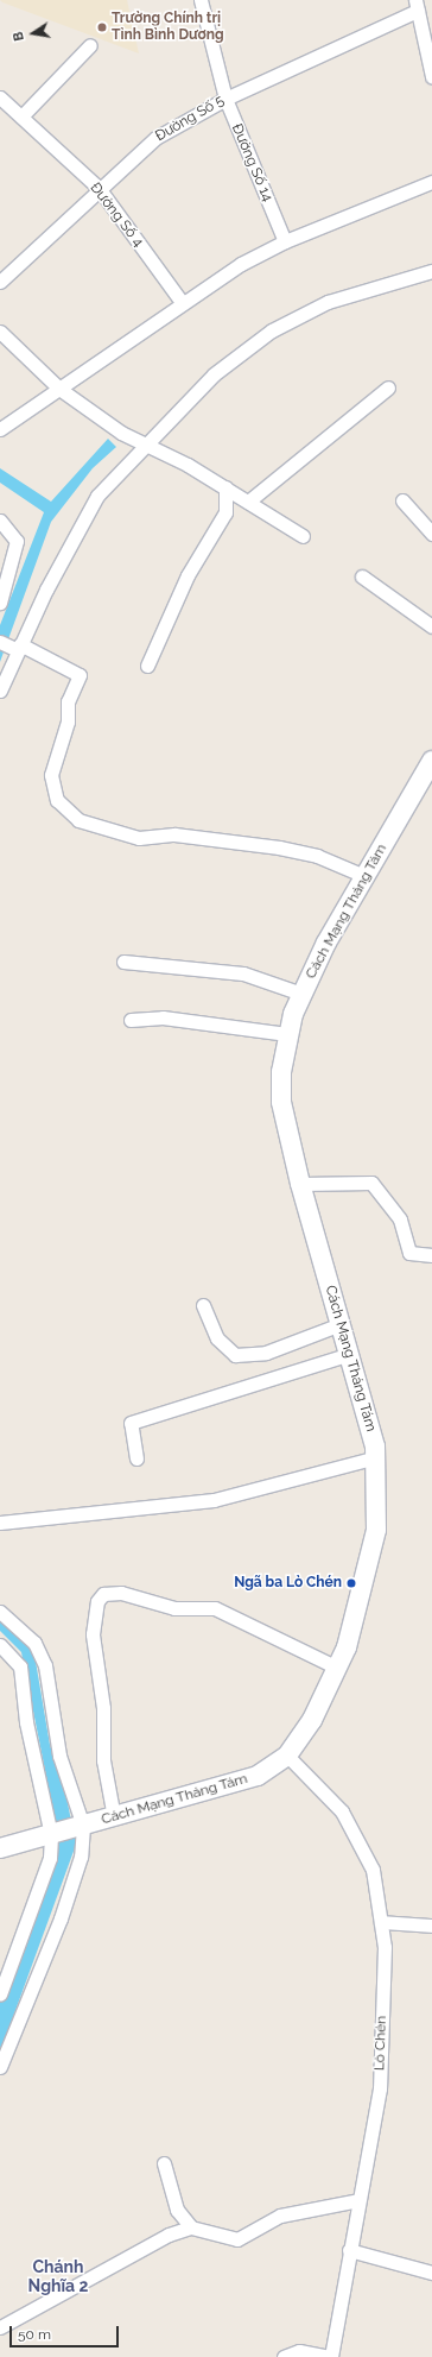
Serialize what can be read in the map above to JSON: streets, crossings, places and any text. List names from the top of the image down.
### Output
{
  "streets": {
    "main road": ["Cách Mạng Tháng Tám"],
    "street": [
      "Đường Số 5",
      "Đường Số 14",
      "Đường Số 4",
      "Lò Chén"
    ]
  },
  "crossings": [
    ["Đường Số 5", "Đường Số 14"],
    ["Đường Số 5", "Đường Số 4"],
    ["Cách Mạng Tháng Tám", "Lò Chén"]
  ],
  "districts": ["Chánh Nghĩa 2"],
  "places": ["Trường Chính trị Tỉnh Bình Dương", "Ngã ba Lò Chén"],
  "scale_bar": "50 m",
  "north": "left"
}
